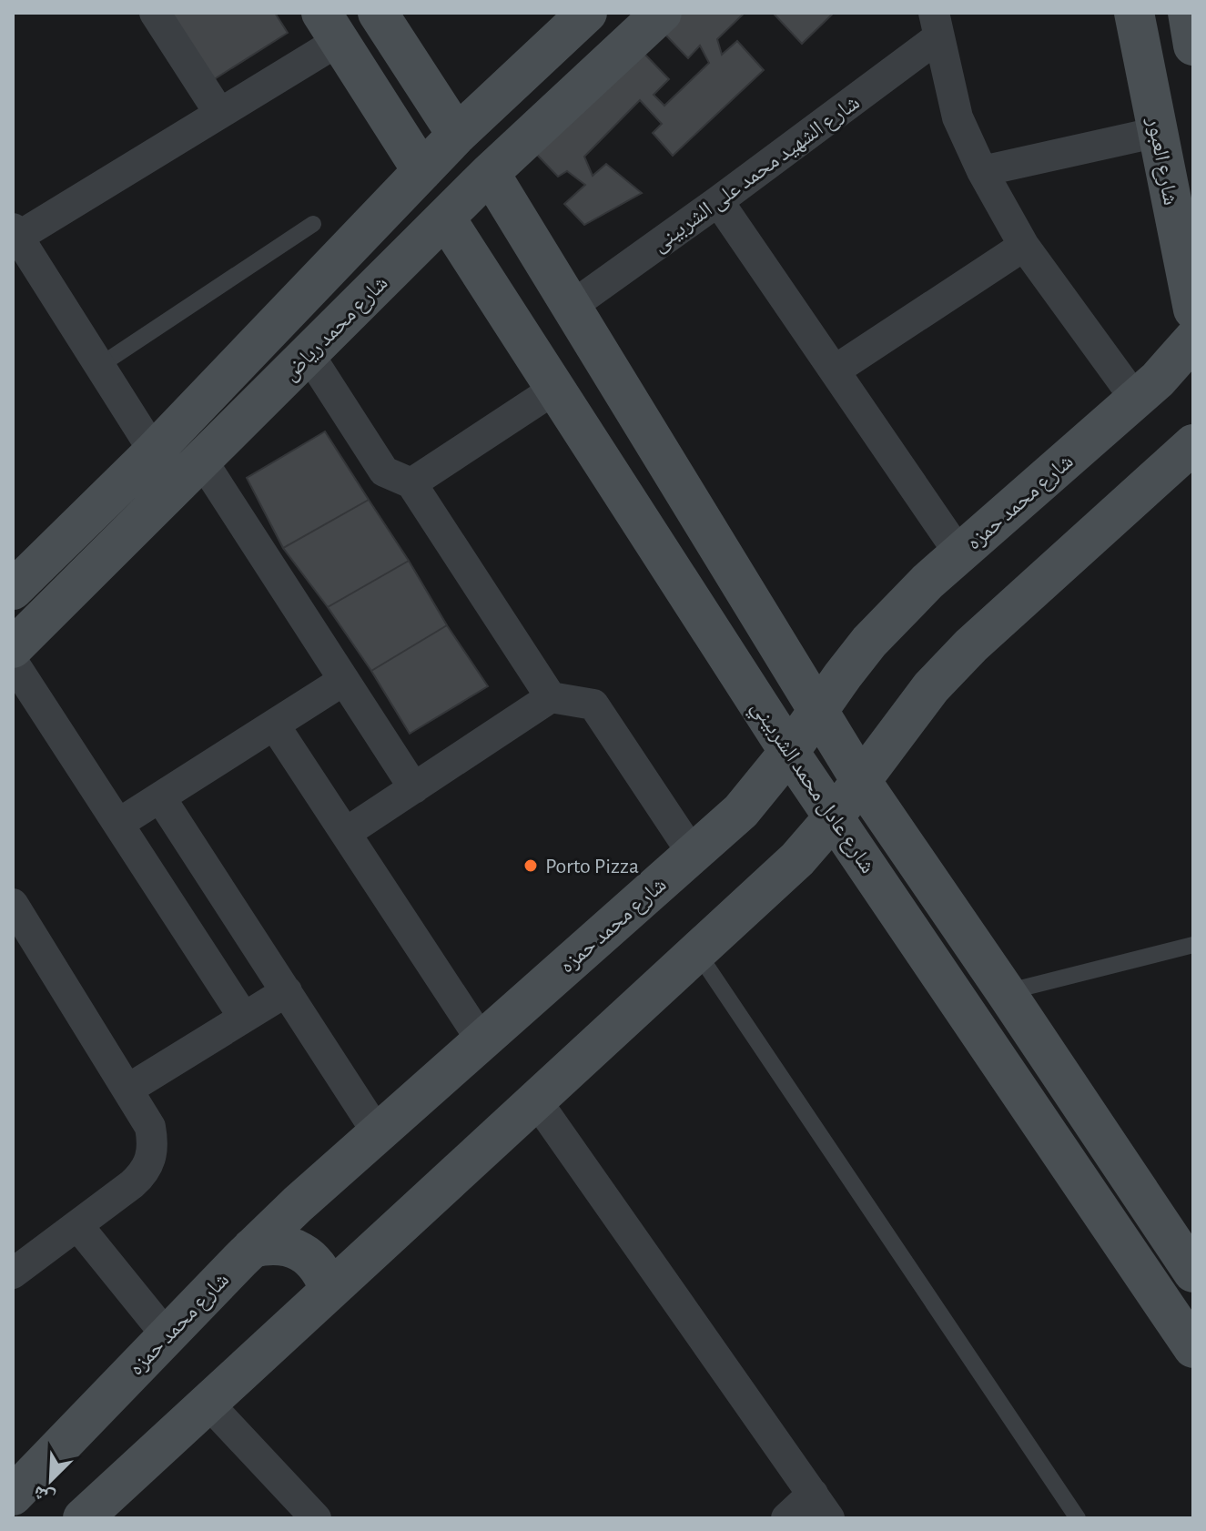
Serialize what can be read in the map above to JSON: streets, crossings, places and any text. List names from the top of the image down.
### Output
{
  "streets": {
    "street": [
      "شارع العبور",
      "شارع الشهيد محمد على الشربينى",
      "شارع محمد رياض",
      "شارع محمد حمزه",
      "شارع عادل محمد الشربيني"
    ]
  },
  "crossings": [
    ["شارع الشهيد محمد على الشربينى", "شارع عادل محمد الشربيني"],
    ["شارع محمد رياض", "شارع عادل محمد الشربيني"],
    ["شارع محمد حمزه", "شارع عادل محمد الشربيني"]
  ],
  "places": ["Porto Pizza"],
  "north": "bottom left"
}
